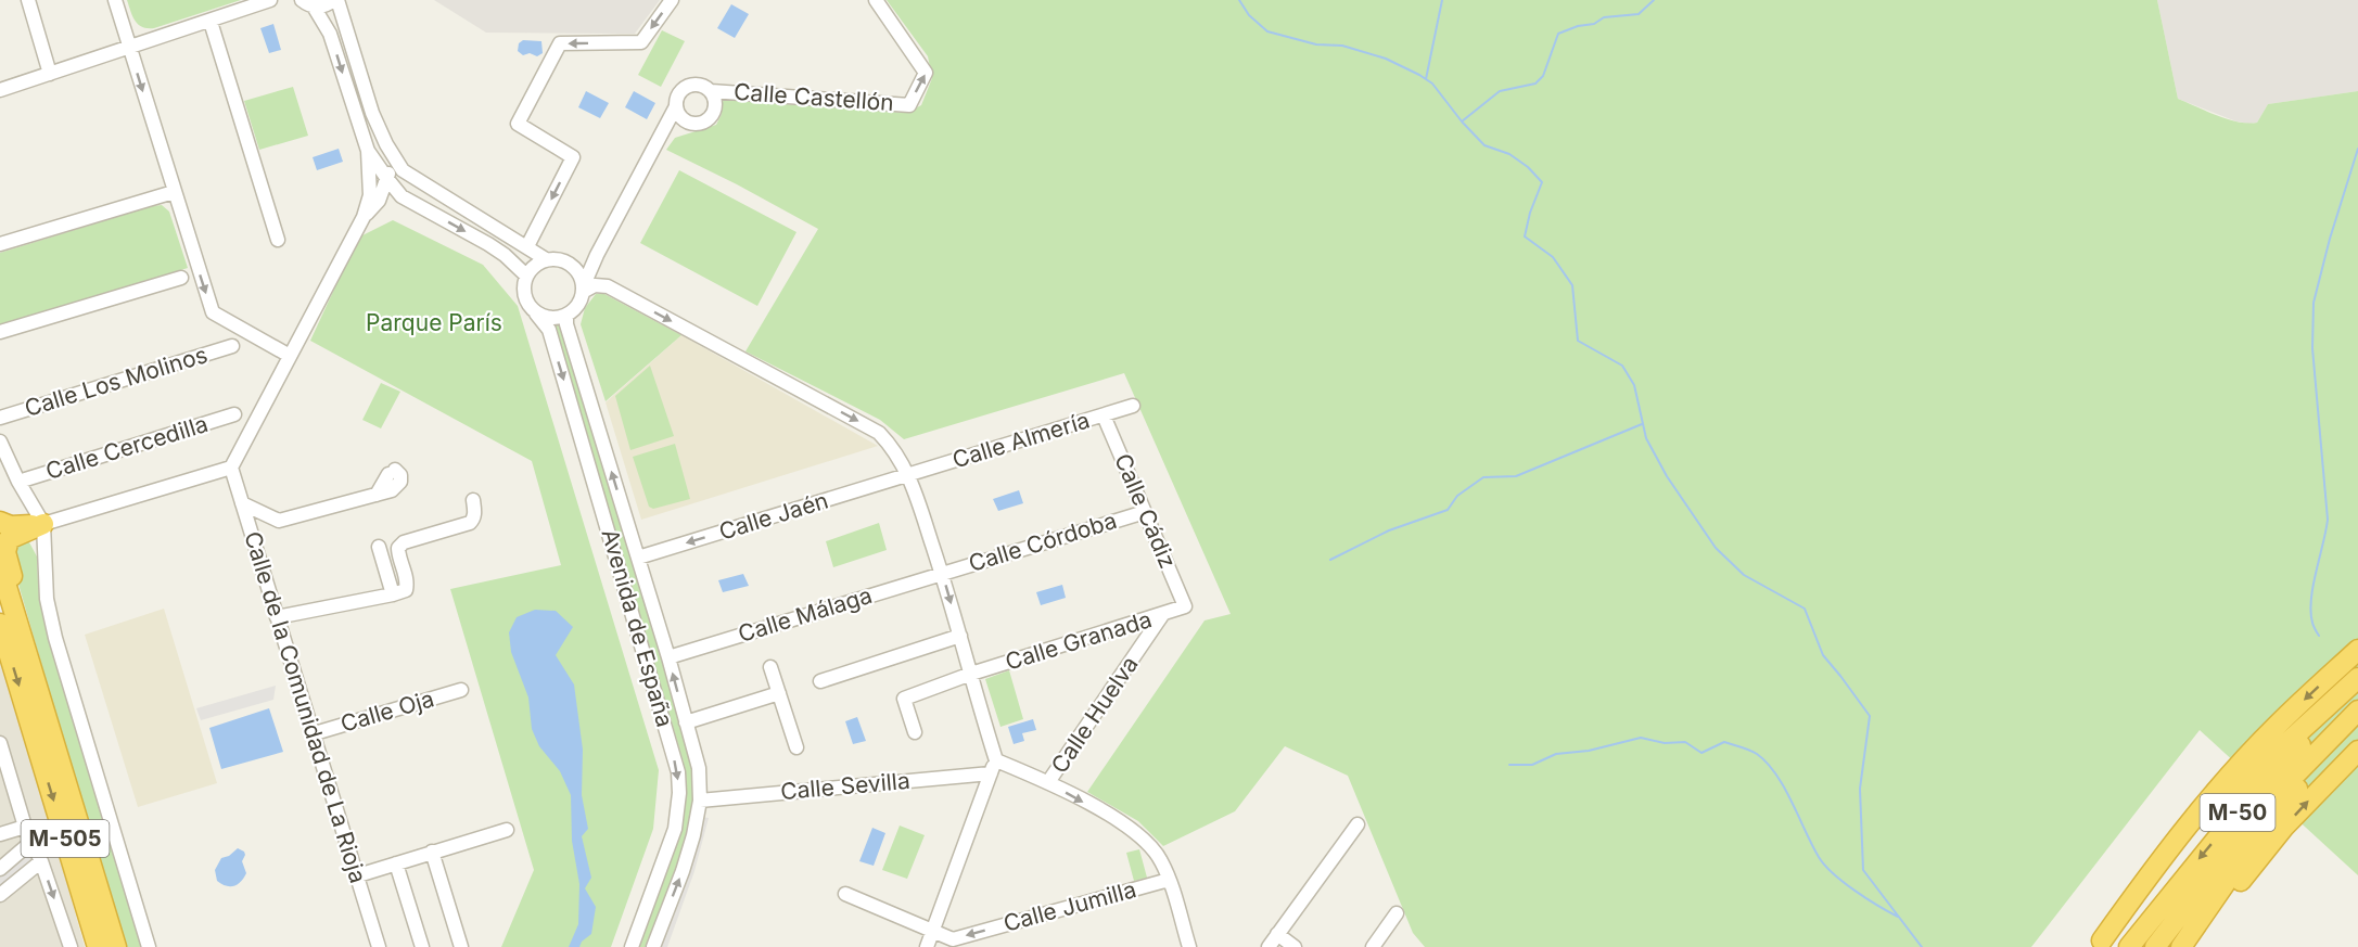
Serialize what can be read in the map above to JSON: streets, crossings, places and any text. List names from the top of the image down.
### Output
{
  "streets": {
    "highway": ["M-50", "M-505"],
    "street": [
      "Calle Castellón",
      "Calle Los Molinos",
      "Calle Almería",
      "Calle Cercedilla",
      "Calle Cádiz",
      "Calle Jaén",
      "Calle Córdoba",
      "Calle Málaga",
      "Avenida de España",
      "Calle Granada",
      "Calle de la Comunidad de La Rioja",
      "Calle Oja",
      "Calle Huelva",
      "Calle Sevilla",
      "Calle Jumilla"
    ]
  },
  "crossings": [
    ["Calle Almería", "Calle Cádiz"],
    ["Calle Almería", "Calle Jaén"],
    ["Calle Cádiz", "Calle Córdoba"],
    ["Calle Cádiz", "Calle Granada"],
    ["Calle Jaén", "Avenida de España"],
    ["Calle Córdoba", "Calle Málaga"],
    ["Calle Málaga", "Avenida de España"],
    ["Avenida de España", "Calle Sevilla"],
    ["Calle Granada", "Calle Huelva"],
    ["Calle de la Comunidad de La Rioja", "Calle Oja"]
  ],
  "one_way": ["Calle Jaén", "Calle Jumilla"],
  "parks": ["Parque París"]
}
